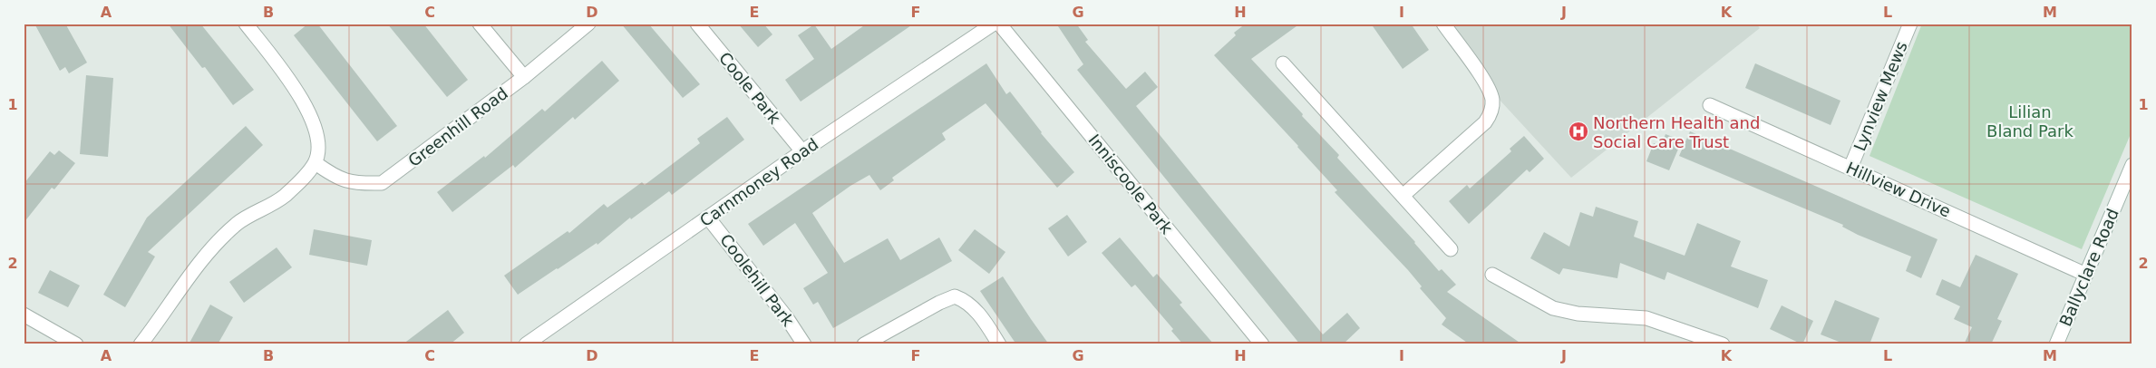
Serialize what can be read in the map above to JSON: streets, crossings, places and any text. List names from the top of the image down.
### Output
{
  "streets": {
    "street": [
      "Coole Park",
      "Lynview Mews",
      "Greenhill Road",
      "Carnmoney Road",
      "Inniscoole Park",
      "Hillview Drive",
      "Ballyclare Road",
      "Coolehill Park"
    ]
  },
  "crossings": [
    ["Coole Park", "Carnmoney Road"],
    ["Lynview Mews", "Hillview Drive"],
    ["Carnmoney Road", "Coolehill Park"],
    ["Hillview Drive", "Ballyclare Road"]
  ],
  "parks": ["Lilian Bland Park"],
  "places": {
    "hospital": ["Northern Health and Social Care Trust"]
  },
  "grid": {
    "columns": [
      "A",
      "B",
      "C",
      "D",
      "E",
      "F",
      "G",
      "H",
      "I",
      "J",
      "K",
      "L",
      "M"
    ],
    "rows": ["1", "2"]
  }
}
